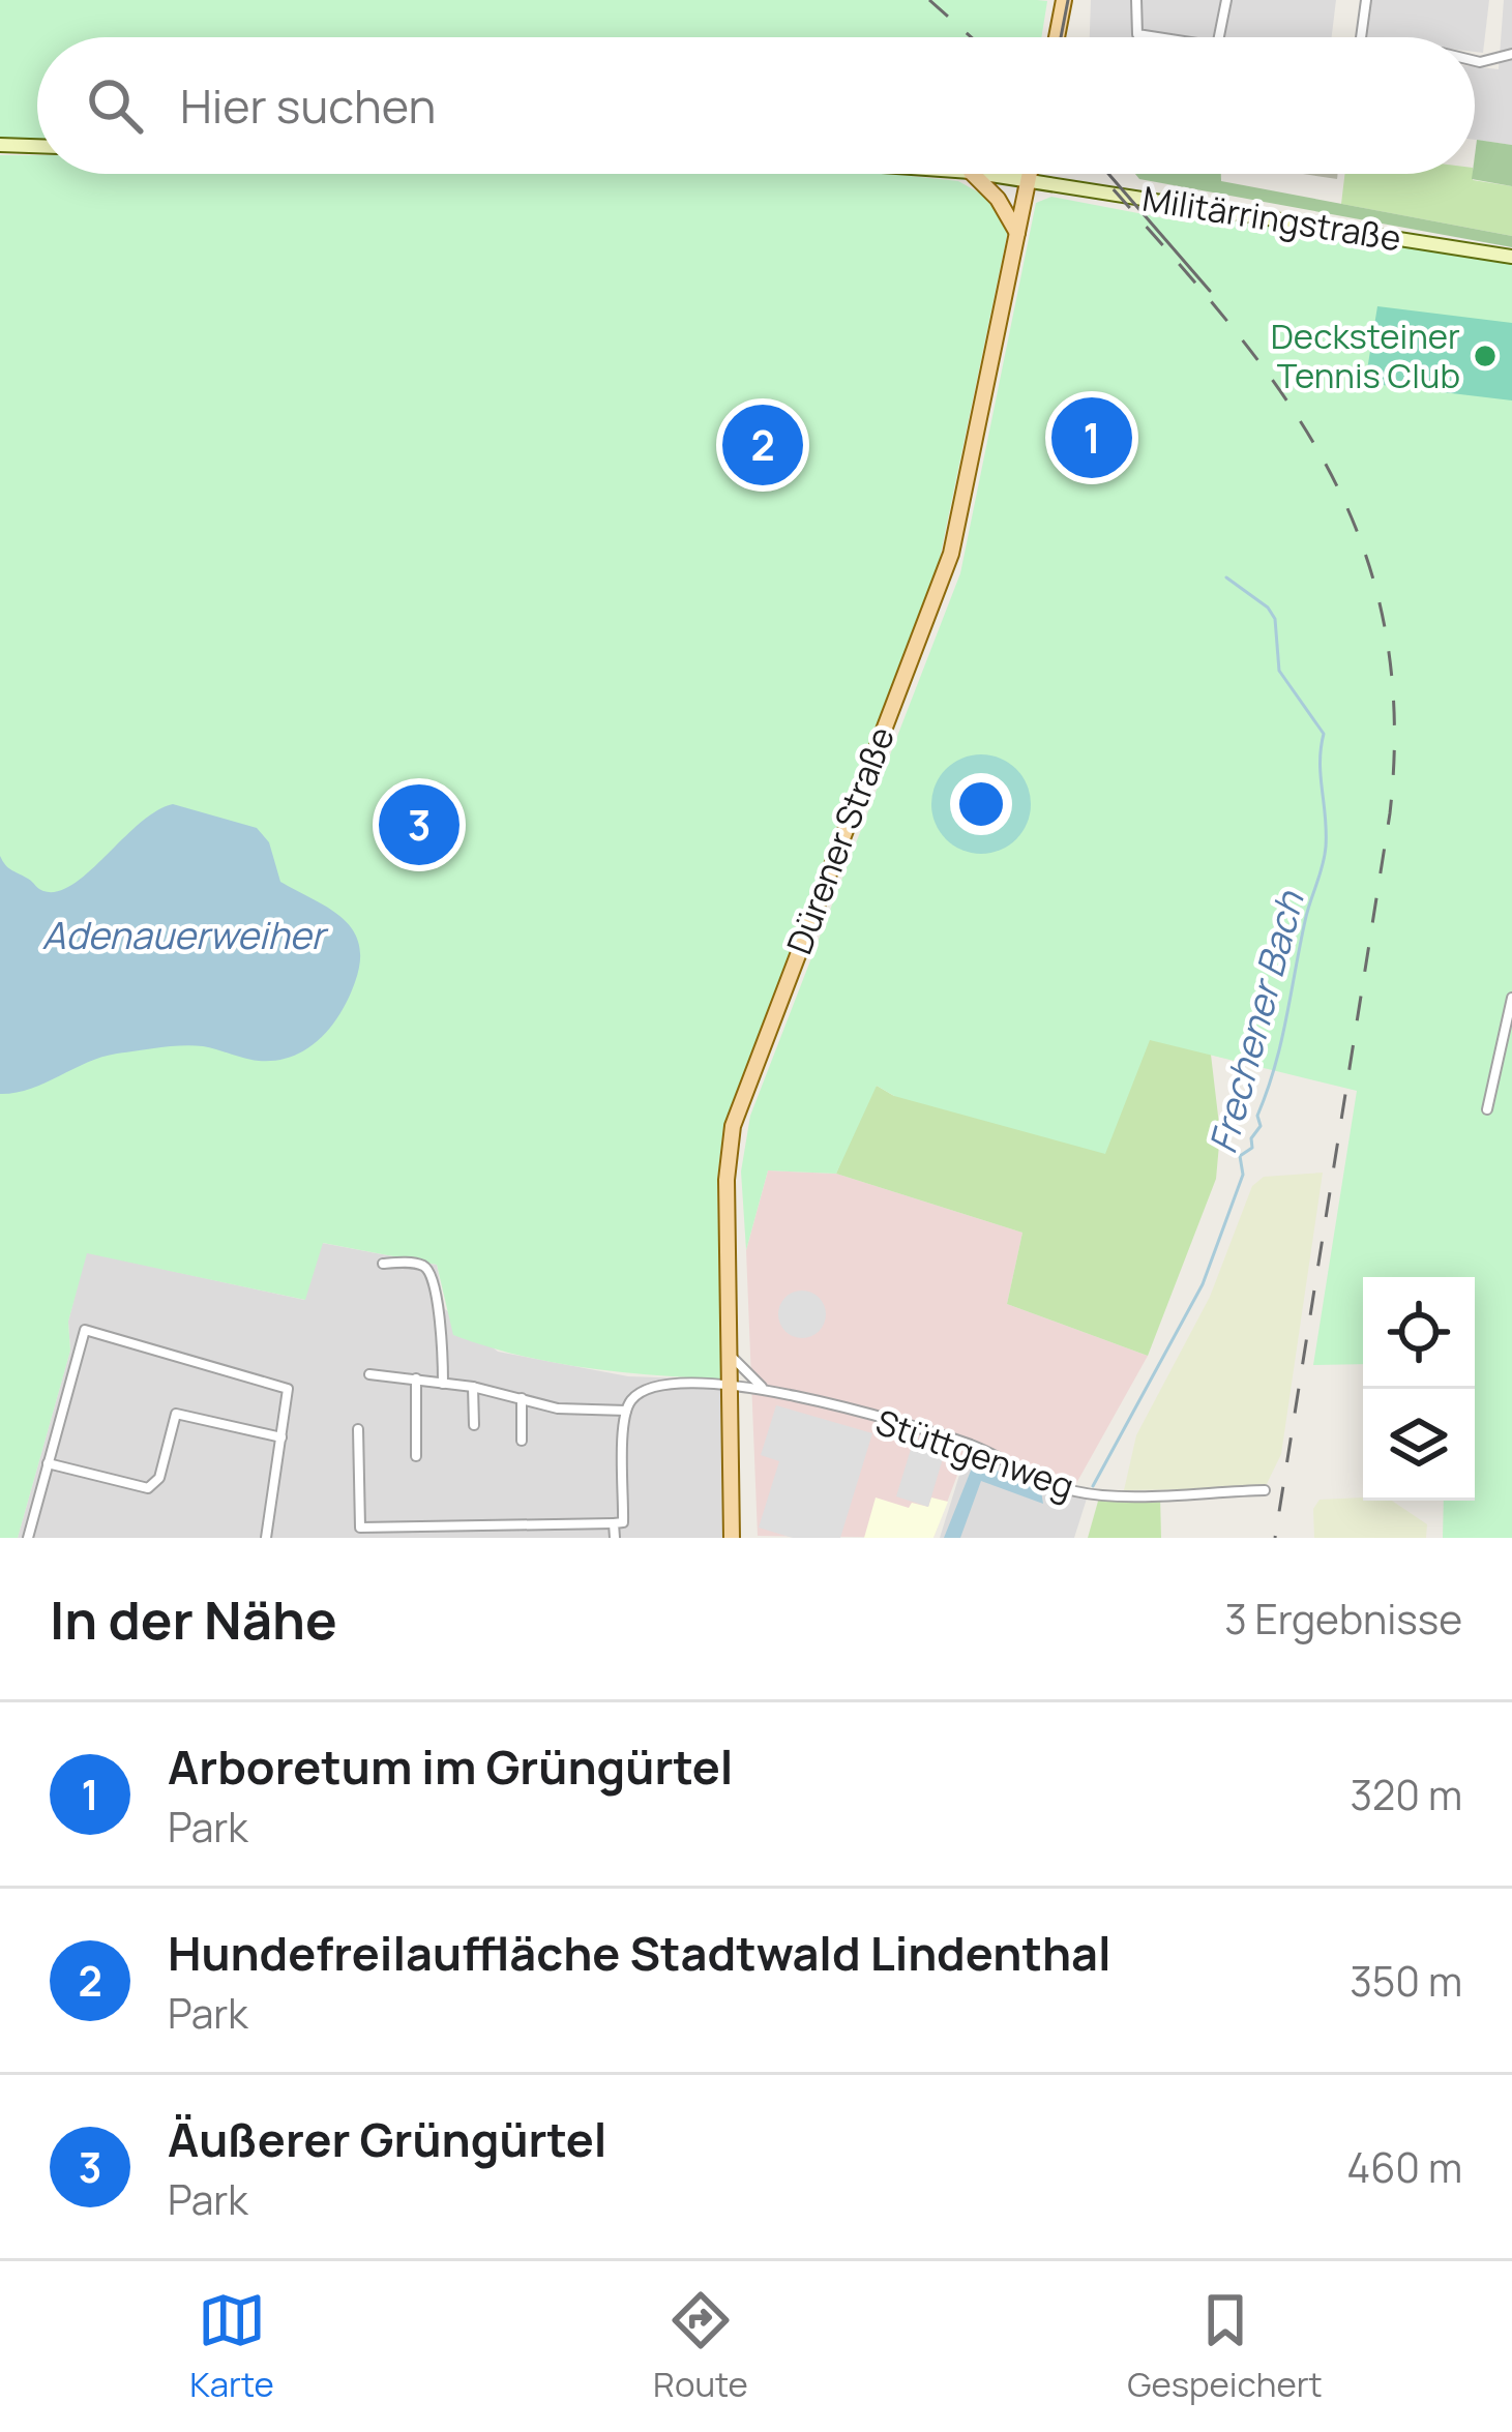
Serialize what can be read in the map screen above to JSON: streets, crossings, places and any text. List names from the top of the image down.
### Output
{
  "streets": {
    "main road": ["Militärringstraße", "Dürener Straße"],
    "street": ["Stüttgenweg"]
  },
  "crossings": [
    ["Militärringstraße", "Dürener Straße"],
    ["Dürener Straße", "Stüttgenweg"]
  ],
  "water": ["Adenauerweiher", "Frechener Bach"],
  "places": ["Decksteiner Tennis Club"],
  "page": {
    "search": "Hier suchen",
    "pins": ["1", "2", "3"],
    "heading": ["In der Nähe", "3 Ergebnisse"],
    "list": [
      {
        "mark": "1",
        "name": "Arboretum im Grüngürtel",
        "note": "Park",
        "value": "320 m"
      },
      {
        "mark": "2",
        "name": "Hundefreilauffläche Stadtwald Lindenthal",
        "note": "Park",
        "value": "350 m"
      },
      {
        "mark": "3",
        "name": "Äußerer Grüngürtel",
        "note": "Park",
        "value": "460 m"
      }
    ],
    "nav": ["Karte", "Route", "Gespeichert"]
  }
}
